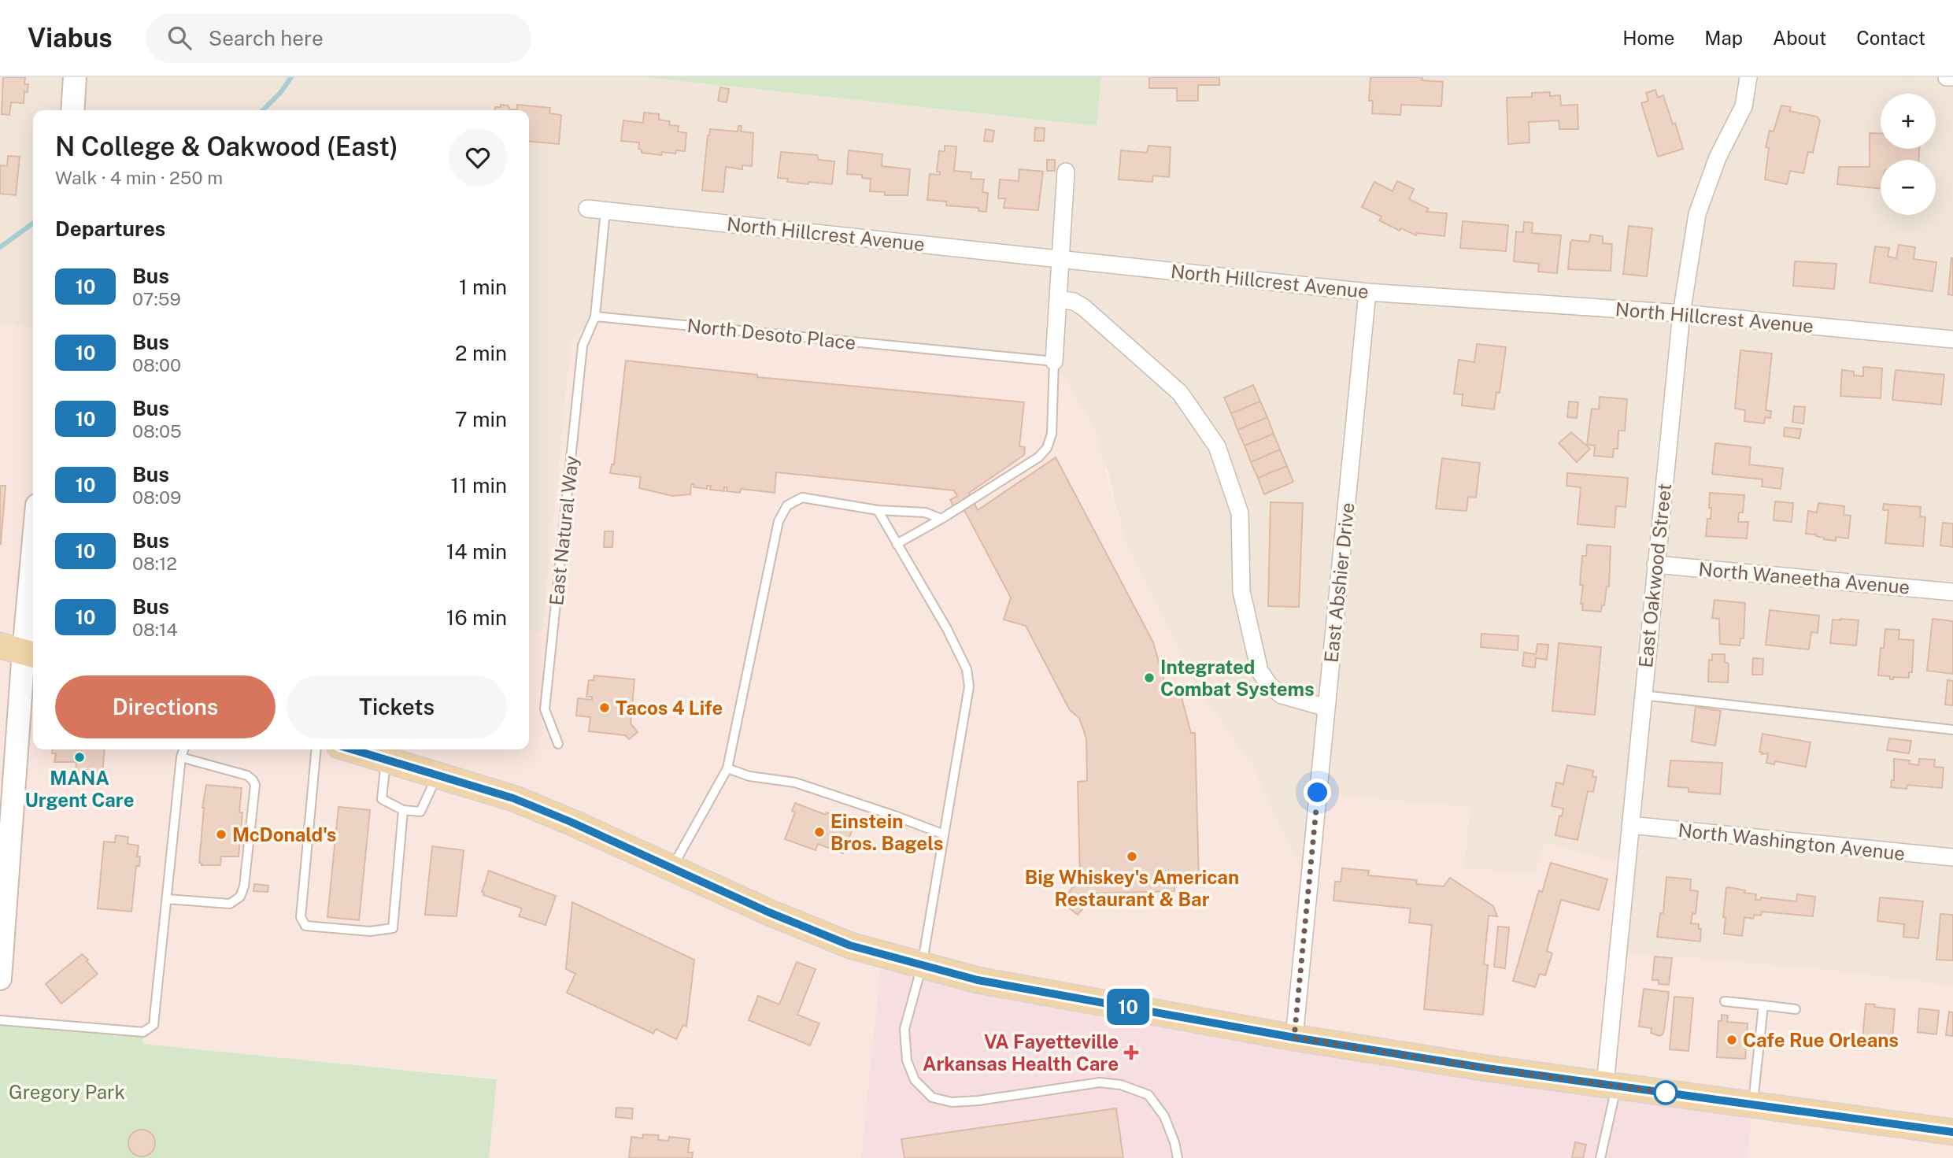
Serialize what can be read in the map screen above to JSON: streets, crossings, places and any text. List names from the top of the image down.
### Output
{
  "streets": {
    "street": [
      "North Hillcrest Avenue",
      "East Oakwood Street",
      "North Waneetha Avenue",
      "East Abshier Drive",
      "North Washington Avenue"
    ],
    "lane": ["North Desoto Place", "East Natural Way"]
  },
  "crossings": [
    ["North Hillcrest Avenue", "East Oakwood Street"],
    ["North Hillcrest Avenue", "East Abshier Drive"],
    ["North Desoto Place", "East Natural Way"],
    ["East Oakwood Street", "North Waneetha Avenue"],
    ["East Oakwood Street", "North Washington Avenue"]
  ],
  "parks": ["Gregory Park"],
  "places": {
    "other": [
      "Integrated Combat Systems",
      "Tacos 4 Life",
      "MANA Urgent Care",
      "Einstein Bros. Bagels",
      "McDonald's",
      "Big Whiskey's American Restaurant & Bar",
      "Cafe Rue Orleans"
    ],
    "health": ["VA Fayetteville Arkansas Health Care"]
  },
  "lines": ["bus line 10"],
  "page": {
    "header": "Viabus",
    "search": "Search here",
    "nav": [
      "Home",
      "Map",
      "About",
      "Contact"
    ],
    "on_map": "10",
    "map_buttons": ["+", "−"],
    "heading": [
      ["N College & Oakwood (East)", "Walk · 4 min · 250 m"],
      "Departures"
    ],
    "list": [
      {
        "mark": "10",
        "name": "Bus",
        "note": "07:59",
        "value": "1 min"
      },
      {
        "mark": "10",
        "name": "Bus",
        "note": "08:00",
        "value": "2 min"
      },
      {
        "mark": "10",
        "name": "Bus",
        "note": "08:05",
        "value": "7 min"
      },
      {
        "mark": "10",
        "name": "Bus",
        "note": "08:09",
        "value": "11 min"
      },
      {
        "mark": "10",
        "name": "Bus",
        "note": "08:12",
        "value": "14 min"
      },
      {
        "mark": "10",
        "name": "Bus",
        "note": "08:14",
        "value": "16 min"
      }
    ],
    "buttons": ["Directions", "Tickets"]
  }
}
